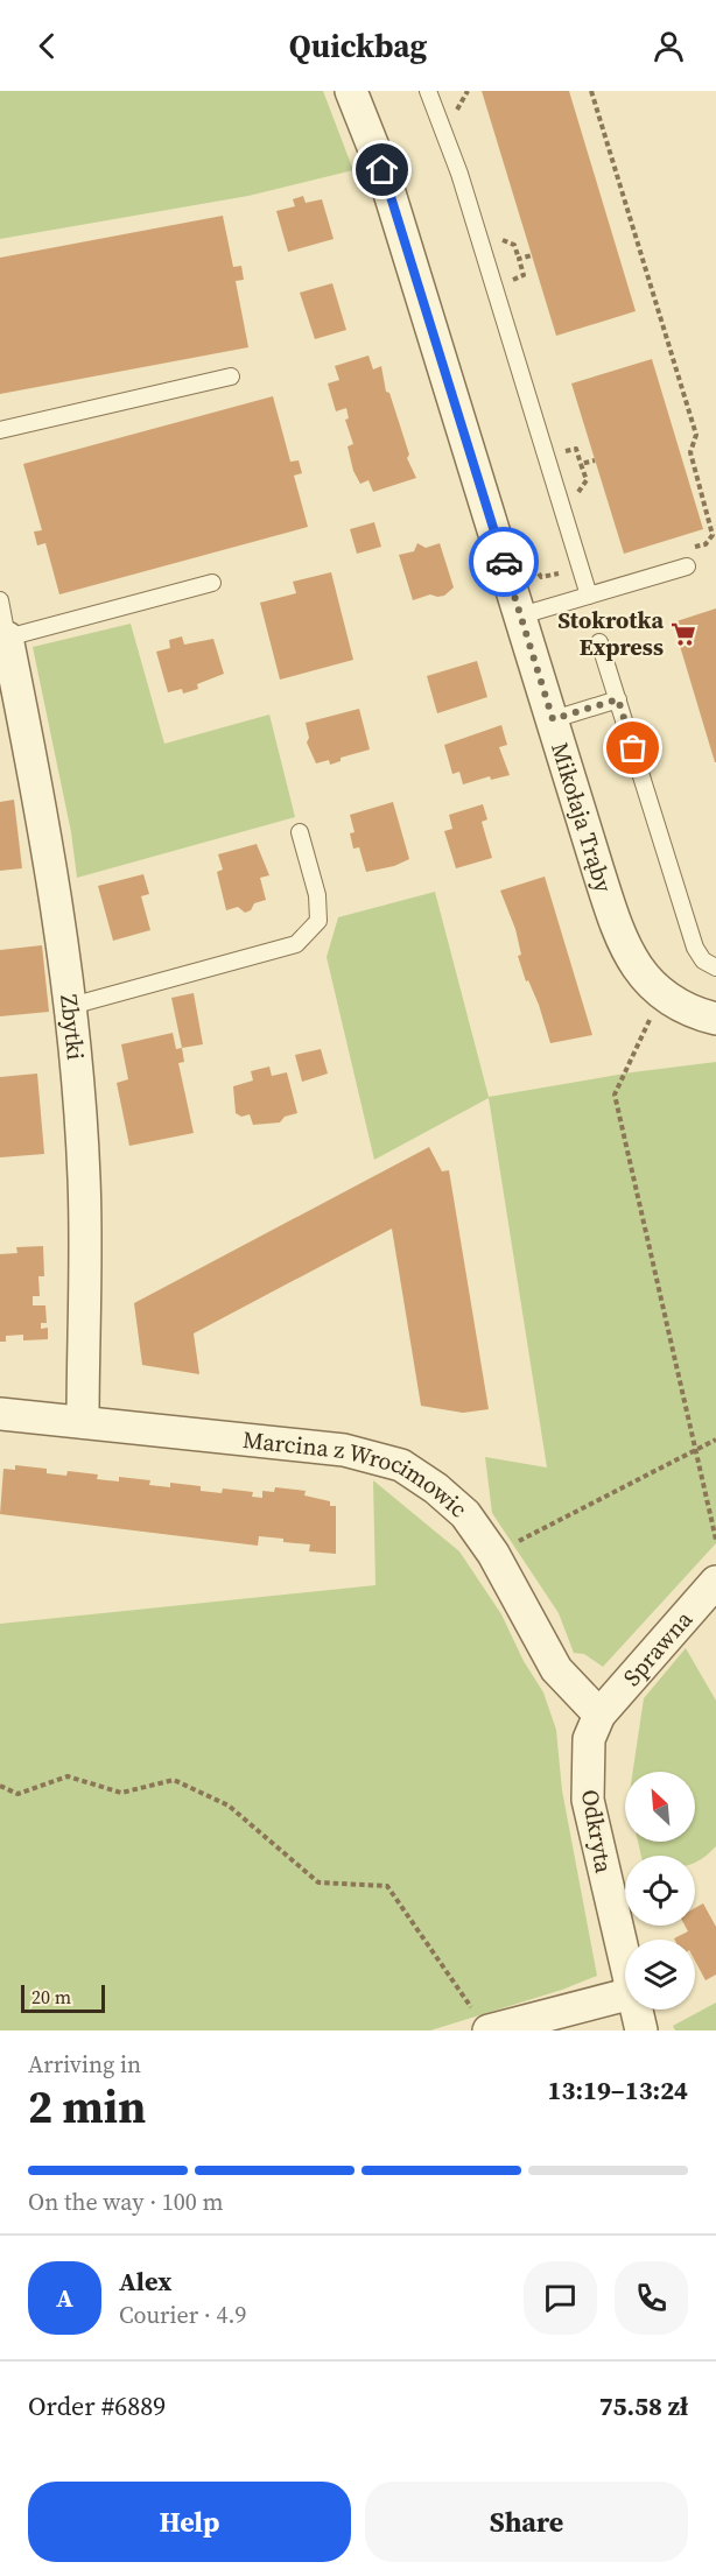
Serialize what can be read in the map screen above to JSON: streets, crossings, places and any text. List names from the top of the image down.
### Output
{
  "streets": {
    "street": [
      "Mikołaja Trąby",
      "Zbytki",
      "Marcina z Wrocimowic",
      "Sprawna",
      "Odkryta"
    ]
  },
  "crossings": [
    ["Zbytki", "Marcina z Wrocimowic"],
    ["Marcina z Wrocimowic", "Sprawna"],
    ["Marcina z Wrocimowic", "Odkryta"],
    ["Sprawna", "Odkryta"]
  ],
  "places": {
    "supermarket": ["Stokrotka Express"]
  },
  "scale_bar": "20 m",
  "north": "top left",
  "page": {
    "header": "Quickbag",
    "scale": "20 m",
    "heading": ["2 min", "Arriving in", "13:19–13:24"],
    "panel": [
      "Alex",
      "Courier · 4.9",
      "Order #6889",
      "75.58 zł"
    ],
    "bar": "On the way · 100 m",
    "round": "A",
    "buttons": ["Help", "Share"]
  }
}
